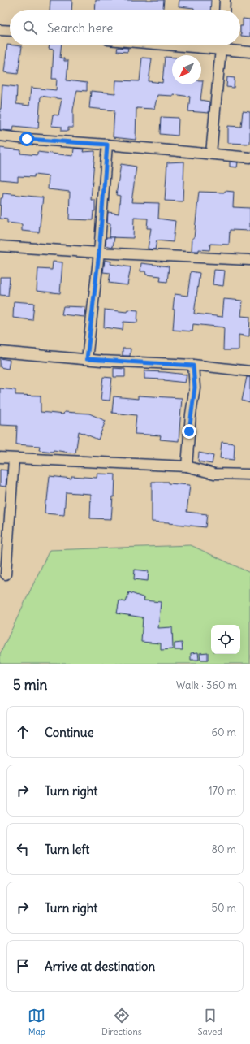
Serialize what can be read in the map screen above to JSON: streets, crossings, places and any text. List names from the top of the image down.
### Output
{
  "north": "bottom left",
  "page": {
    "search": "Search here",
    "heading": ["5 min", "Walk · 360 m"],
    "list": [
      ["Continue", "60 m"],
      ["Turn right", "170 m"],
      ["Turn left", "80 m"],
      ["Turn right", "50 m"],
      "Arrive at destination"
    ],
    "nav": ["Map", "Directions", "Saved"]
  }
}
